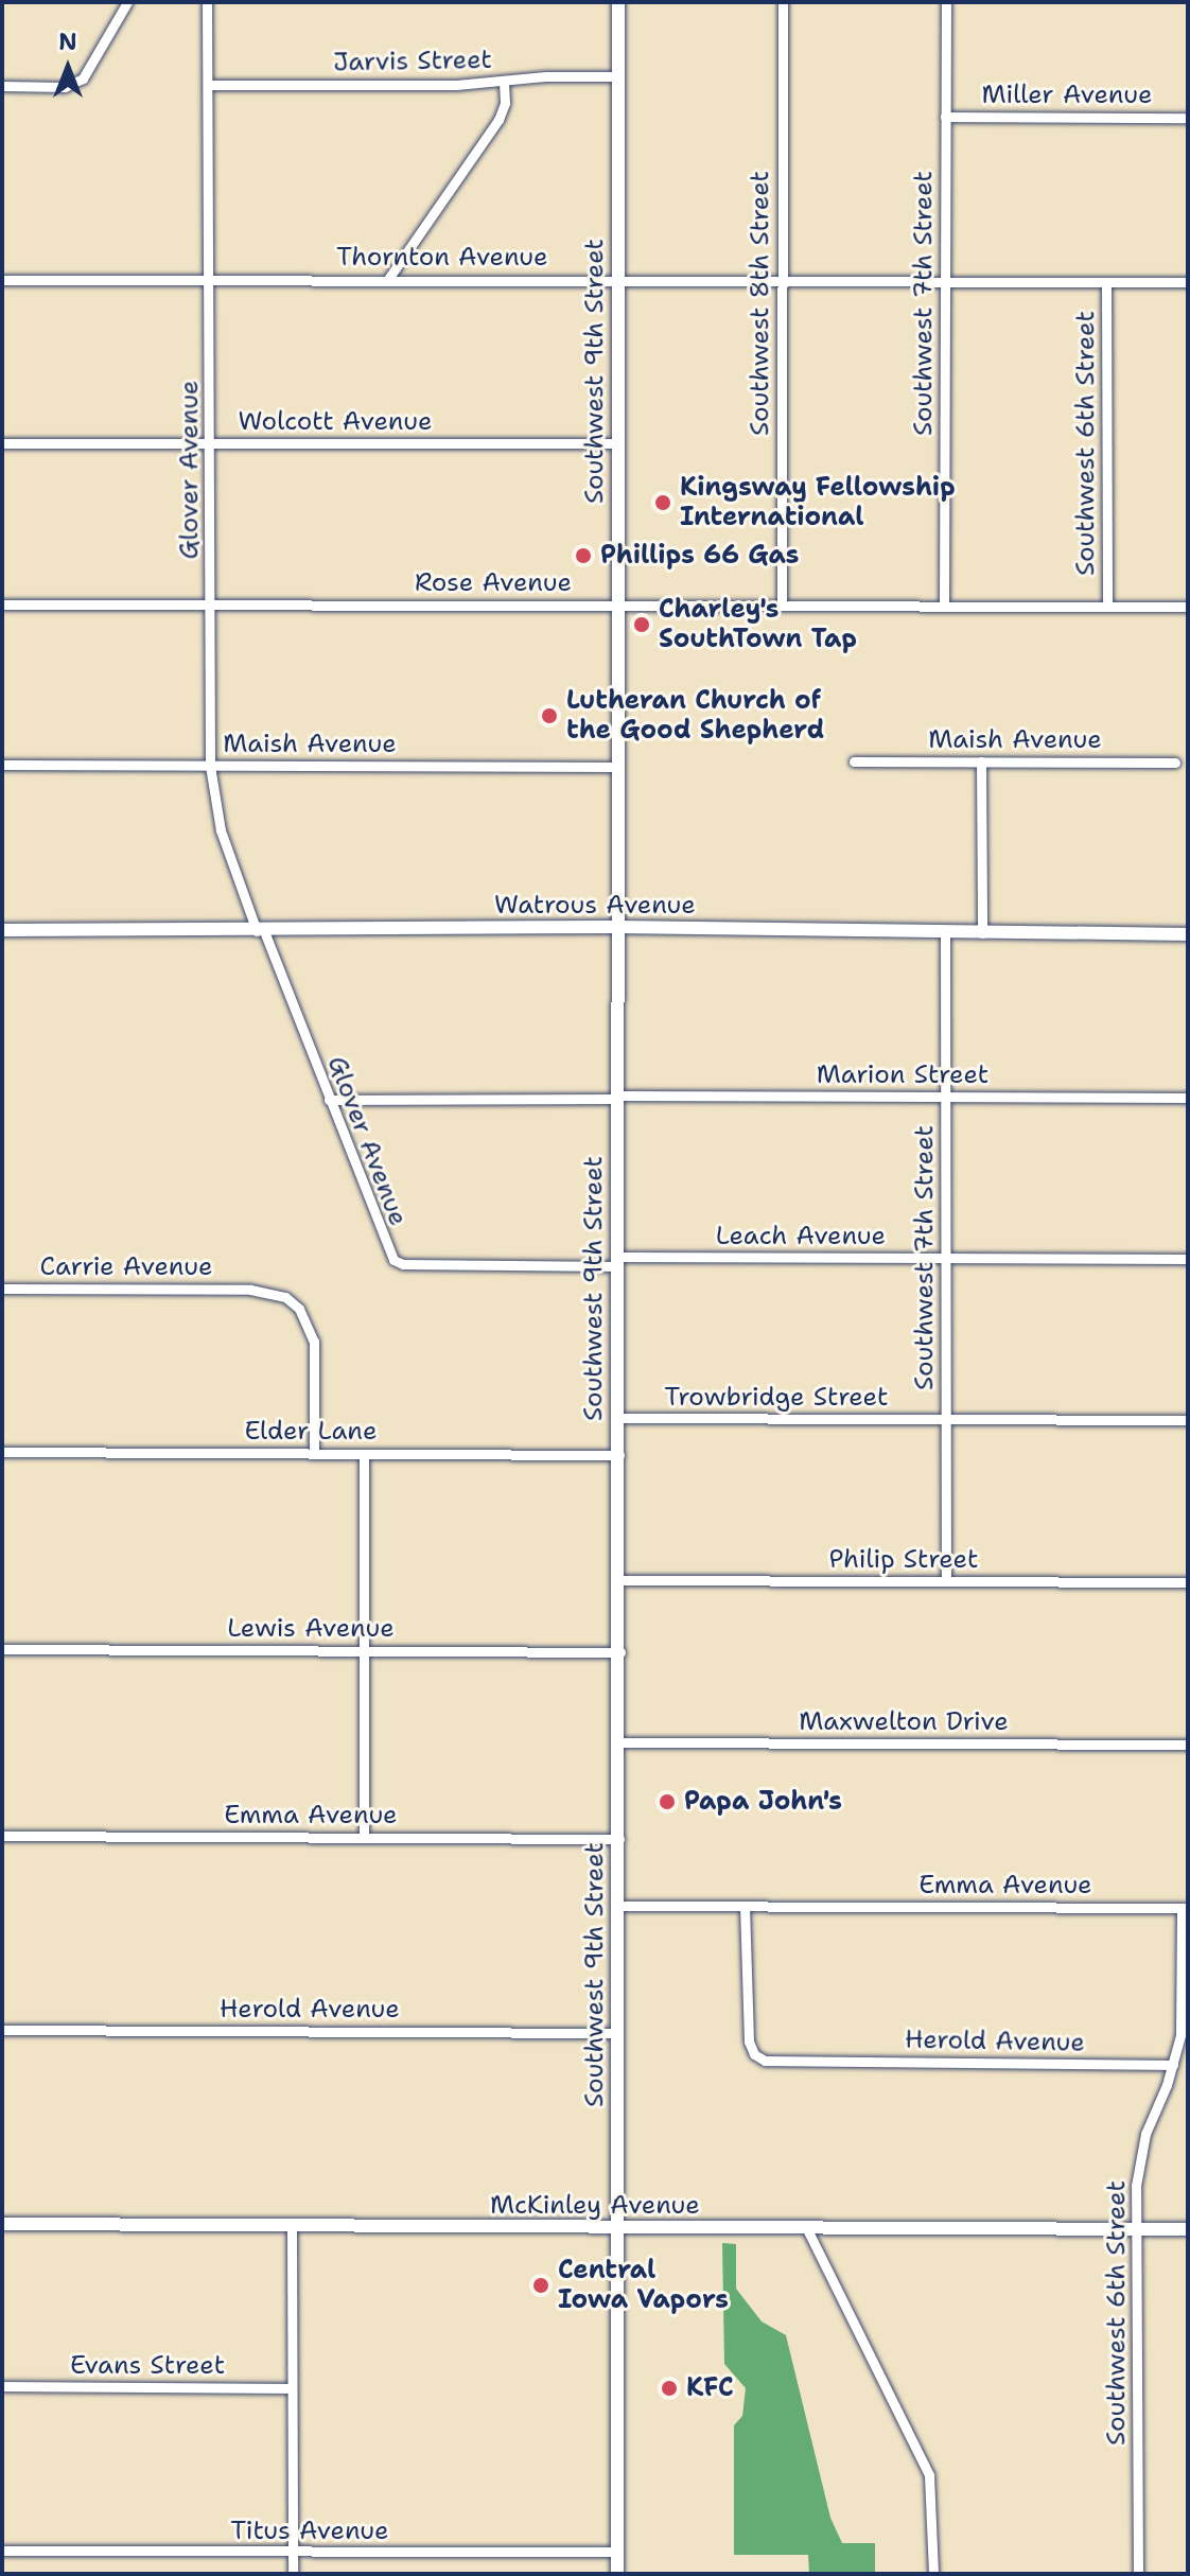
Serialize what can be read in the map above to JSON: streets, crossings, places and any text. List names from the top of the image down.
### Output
{
  "streets": {
    "main road": ["Southwest 9th Street", "Watrous Avenue", "McKinley Avenue"],
    "street": [
      "Jarvis Street",
      "Miller Avenue",
      "Thornton Avenue",
      "Southwest 8th Street",
      "Southwest 7th Street",
      "Wolcott Avenue",
      "Southwest 6th Street",
      "Glover Avenue",
      "Rose Avenue",
      "Maish Avenue",
      "Marion Street",
      "Leach Avenue",
      "Carrie Avenue",
      "Trowbridge Street",
      "Elder Lane",
      "Philip Street",
      "Lewis Avenue",
      "Maxwelton Drive",
      "Emma Avenue",
      "Herold Avenue",
      "Evans Street",
      "Titus Avenue"
    ]
  },
  "crossings": [
    ["Jarvis Street", "Southwest 9th Street"],
    ["Jarvis Street", "Glover Avenue"],
    ["Miller Avenue", "Southwest 7th Street"],
    ["Thornton Avenue", "Southwest 8th Street"],
    ["Thornton Avenue", "Southwest 7th Street"],
    ["Thornton Avenue", "Southwest 9th Street"],
    ["Thornton Avenue", "Southwest 6th Street"],
    ["Thornton Avenue", "Glover Avenue"],
    ["Southwest 8th Street", "Rose Avenue"],
    ["Southwest 7th Street", "Rose Avenue"],
    ["Southwest 7th Street", "Watrous Avenue"],
    ["Southwest 7th Street", "Marion Street"],
    ["Southwest 7th Street", "Leach Avenue"],
    ["Southwest 7th Street", "Trowbridge Street"],
    ["Southwest 7th Street", "Philip Street"],
    ["Southwest 9th Street", "Wolcott Avenue"],
    ["Southwest 9th Street", "Rose Avenue"],
    ["Southwest 9th Street", "Maish Avenue"],
    ["Southwest 9th Street", "Watrous Avenue"],
    ["Southwest 9th Street", "Marion Street"],
    ["Southwest 9th Street", "Leach Avenue"],
    ["Southwest 9th Street", "Trowbridge Street"],
    ["Southwest 9th Street", "Elder Lane"],
    ["Southwest 9th Street", "Philip Street"],
    ["Southwest 9th Street", "Lewis Avenue"],
    ["Southwest 9th Street", "Maxwelton Drive"],
    ["Southwest 9th Street", "Emma Avenue"],
    ["Southwest 9th Street", "Herold Avenue"],
    ["Southwest 9th Street", "McKinley Avenue"],
    ["Southwest 9th Street", "Titus Avenue"],
    ["Wolcott Avenue", "Glover Avenue"],
    ["Southwest 6th Street", "Rose Avenue"],
    ["Southwest 6th Street", "Emma Avenue"],
    ["Southwest 6th Street", "Herold Avenue"],
    ["Southwest 6th Street", "McKinley Avenue"],
    ["Glover Avenue", "Rose Avenue"],
    ["Glover Avenue", "Maish Avenue"],
    ["Glover Avenue", "Watrous Avenue"],
    ["Glover Avenue", "Marion Street"],
    ["Glover Avenue", "Leach Avenue"],
    ["Carrie Avenue", "Elder Lane"],
    ["Emma Avenue", "Herold Avenue"]
  ],
  "places": [
    "Kingsway Fellowship International",
    "Phillips 66 Gas",
    "Charley's SouthTown Tap",
    "Lutheran Church of the Good Shepherd",
    "Papa John's",
    "Central Iowa Vapors",
    "KFC"
  ],
  "north": "top"
}
